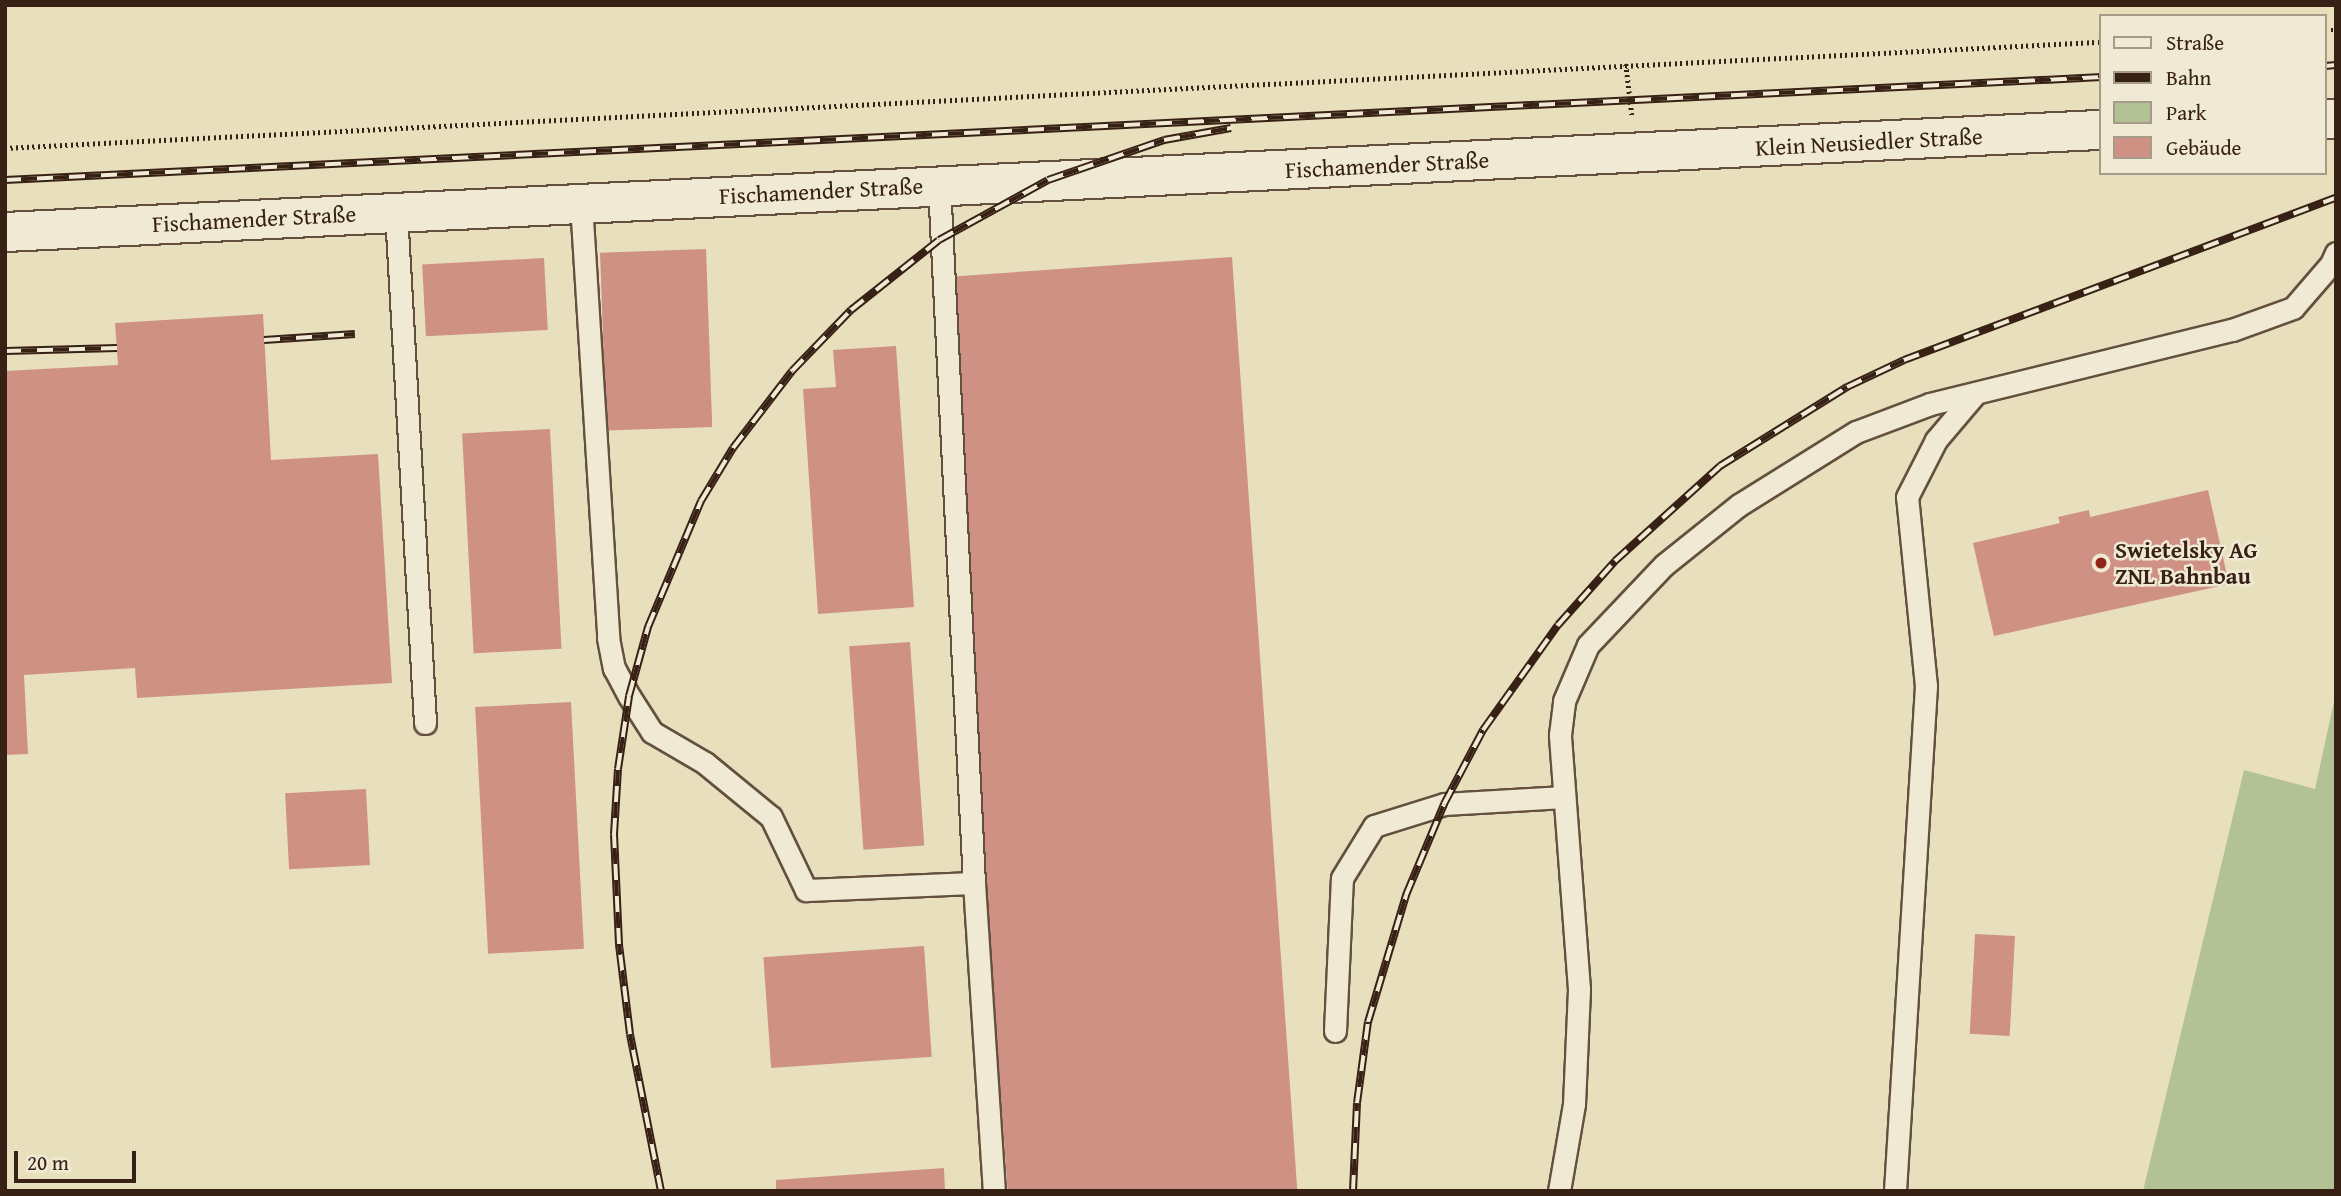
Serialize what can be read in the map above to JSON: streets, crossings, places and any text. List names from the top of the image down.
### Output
{
  "streets": {
    "main road": ["Klein Neusiedler Straße", "Fischamender Straße"]
  },
  "crossings": [
    ["Klein Neusiedler Straße", "Fischamender Straße"]
  ],
  "places": ["Swietelsky AG ZNL Bahnbau"],
  "legend": [
    "Straße",
    "Bahn",
    "Park",
    "Gebäude"
  ],
  "scale_bar": "20 m"
}
